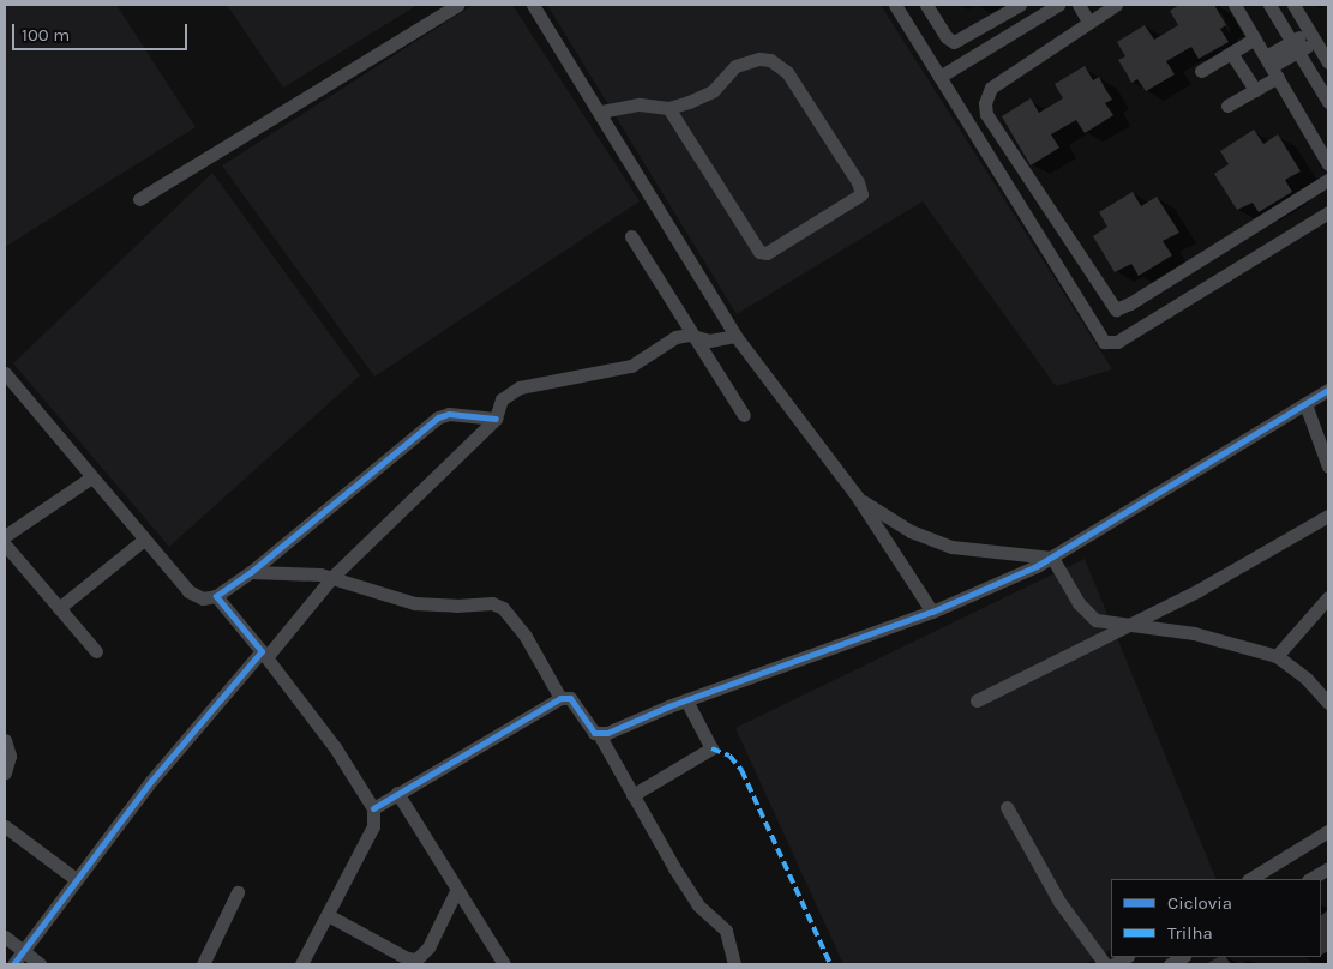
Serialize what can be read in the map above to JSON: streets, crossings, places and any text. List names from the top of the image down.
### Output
{
  "legend": ["Ciclovia", "Trilha"],
  "scale_bar": "100 m"
}
